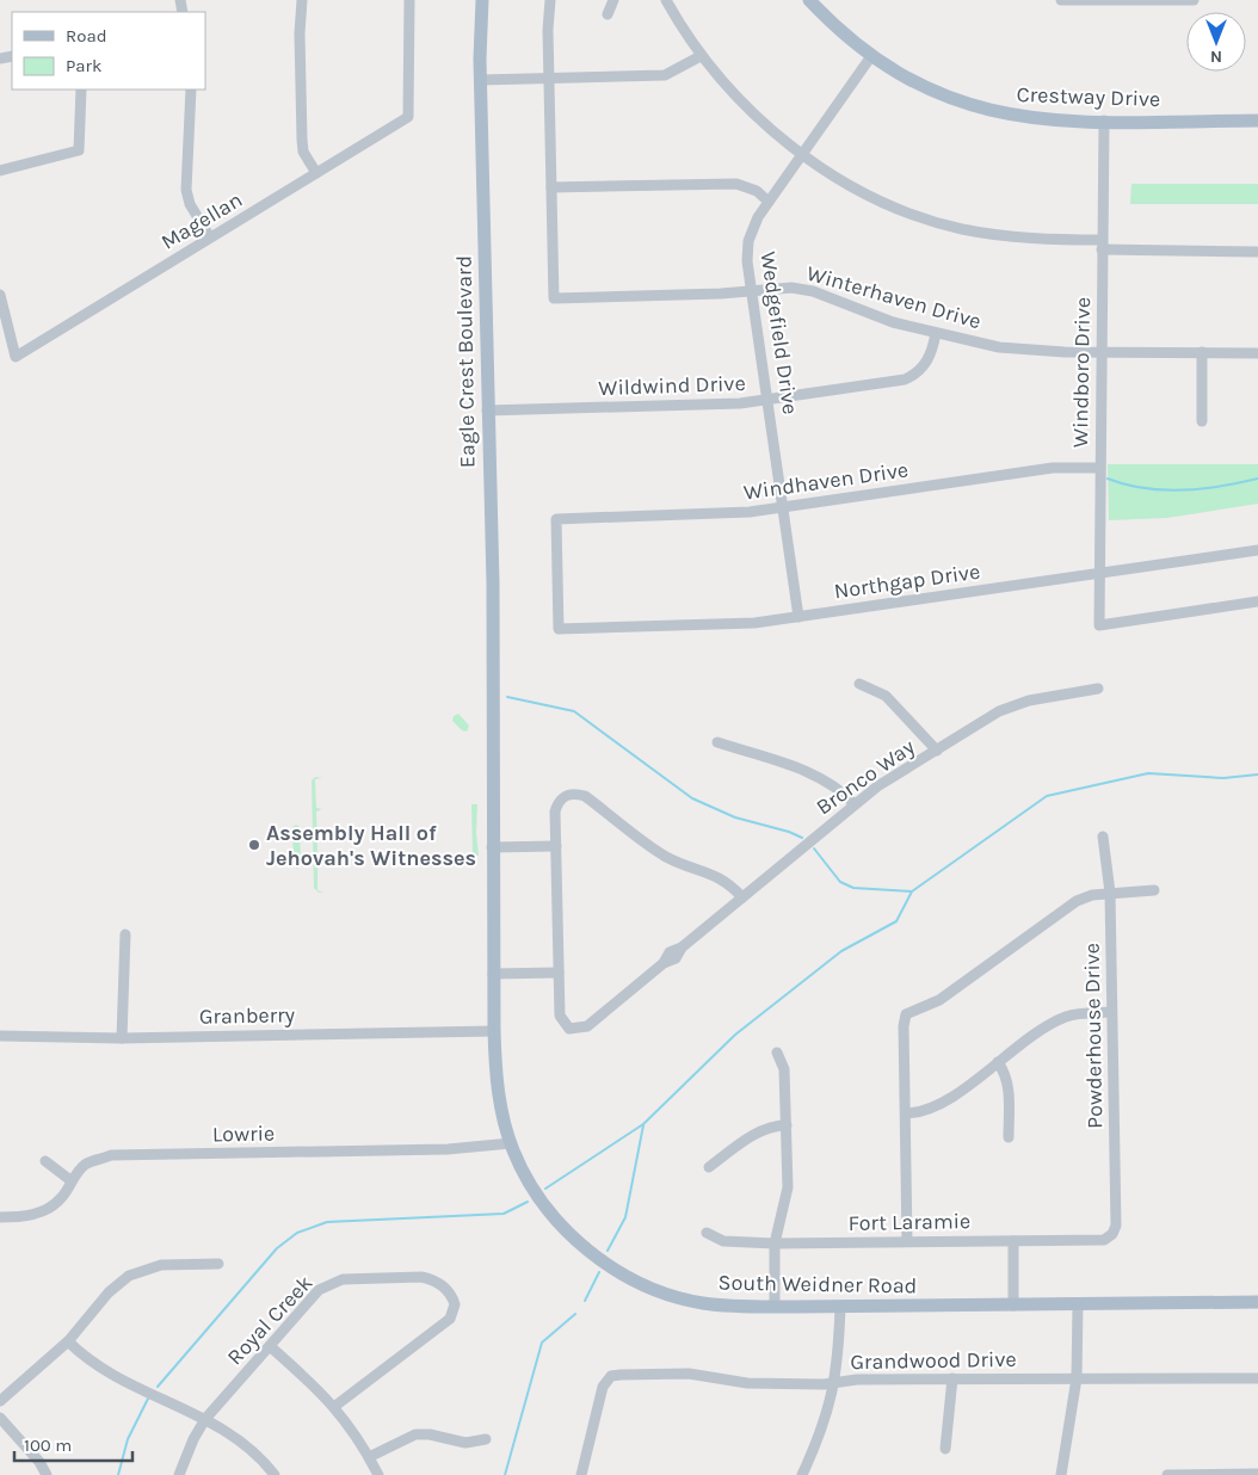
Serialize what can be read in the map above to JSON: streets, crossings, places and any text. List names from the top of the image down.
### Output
{
  "streets": {
    "main road": ["Crestway Drive", "Eagle Crest Boulevard", "South Weidner Road"],
    "street": [
      "Magellan",
      "Winterhaven Drive",
      "Wedgefield Drive",
      "Windboro Drive",
      "Wildwind Drive",
      "Windhaven Drive",
      "Northgap Drive",
      "Bronco Way",
      "Granberry",
      "Powderhouse Drive",
      "Lowrie",
      "Fort Laramie",
      "Royal Creek",
      "Grandwood Drive"
    ]
  },
  "crossings": [
    ["Crestway Drive", "Wedgefield Drive"],
    ["Crestway Drive", "Windboro Drive"],
    ["Winterhaven Drive", "Wedgefield Drive"],
    ["Winterhaven Drive", "Windboro Drive"],
    ["Winterhaven Drive", "Wildwind Drive"],
    ["Wedgefield Drive", "Wildwind Drive"],
    ["Wedgefield Drive", "Windhaven Drive"],
    ["Wedgefield Drive", "Northgap Drive"],
    ["Eagle Crest Boulevard", "Wildwind Drive"],
    ["Eagle Crest Boulevard", "South Weidner Road"],
    ["Windboro Drive", "Windhaven Drive"],
    ["Windboro Drive", "Northgap Drive"],
    ["Windhaven Drive", "Northgap Drive"],
    ["Granberry", "South Weidner Road"],
    ["Powderhouse Drive", "Fort Laramie"],
    ["Lowrie", "South Weidner Road"]
  ],
  "places": ["Assembly Hall of Jehovah's Witnesses"],
  "legend": ["Road", "Park"],
  "scale_bar": "100 m",
  "north": "bottom"
}
